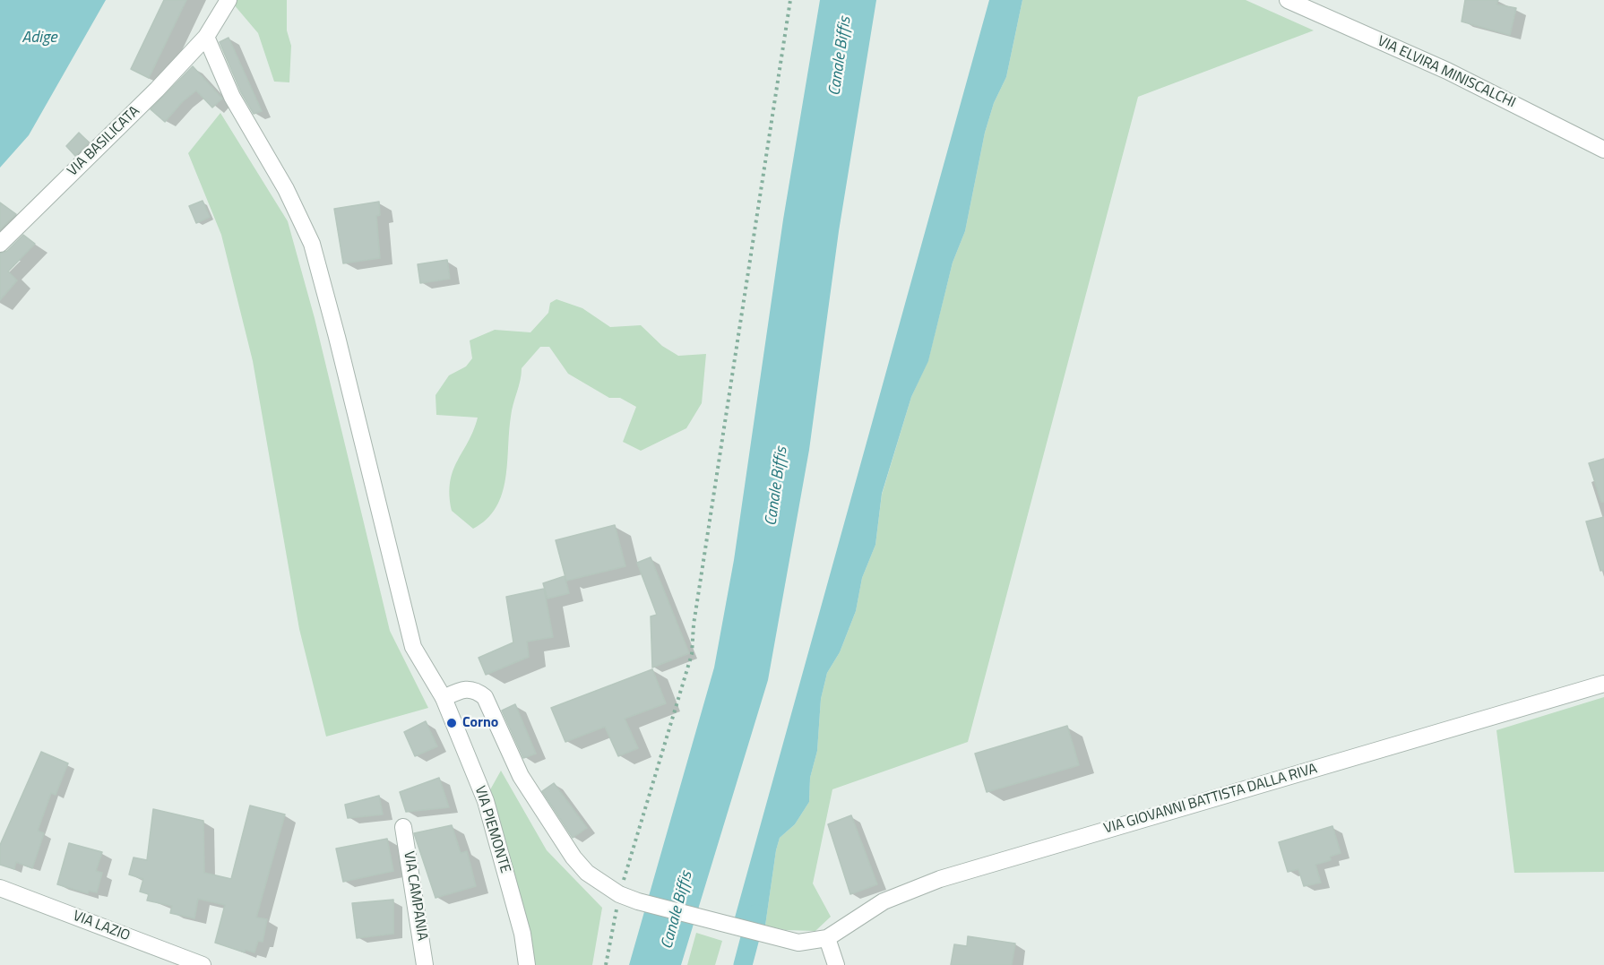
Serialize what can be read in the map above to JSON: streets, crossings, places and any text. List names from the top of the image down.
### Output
{
  "streets": {
    "street": [
      "VIA ELVIRA MINISCALCHI",
      "VIA BASILICATA",
      "VIA GIOVANNI BATTISTA DALLA RIVA",
      "VIA PIEMONTE",
      "VIA CAMPANIA",
      "VIA LAZIO"
    ]
  },
  "crossings": [
    ["VIA BASILICATA", "VIA PIEMONTE"],
    ["VIA GIOVANNI BATTISTA DALLA RIVA", "VIA PIEMONTE"]
  ],
  "water": ["Adige", "Canale Biffis"],
  "places": ["Corno"]
}
